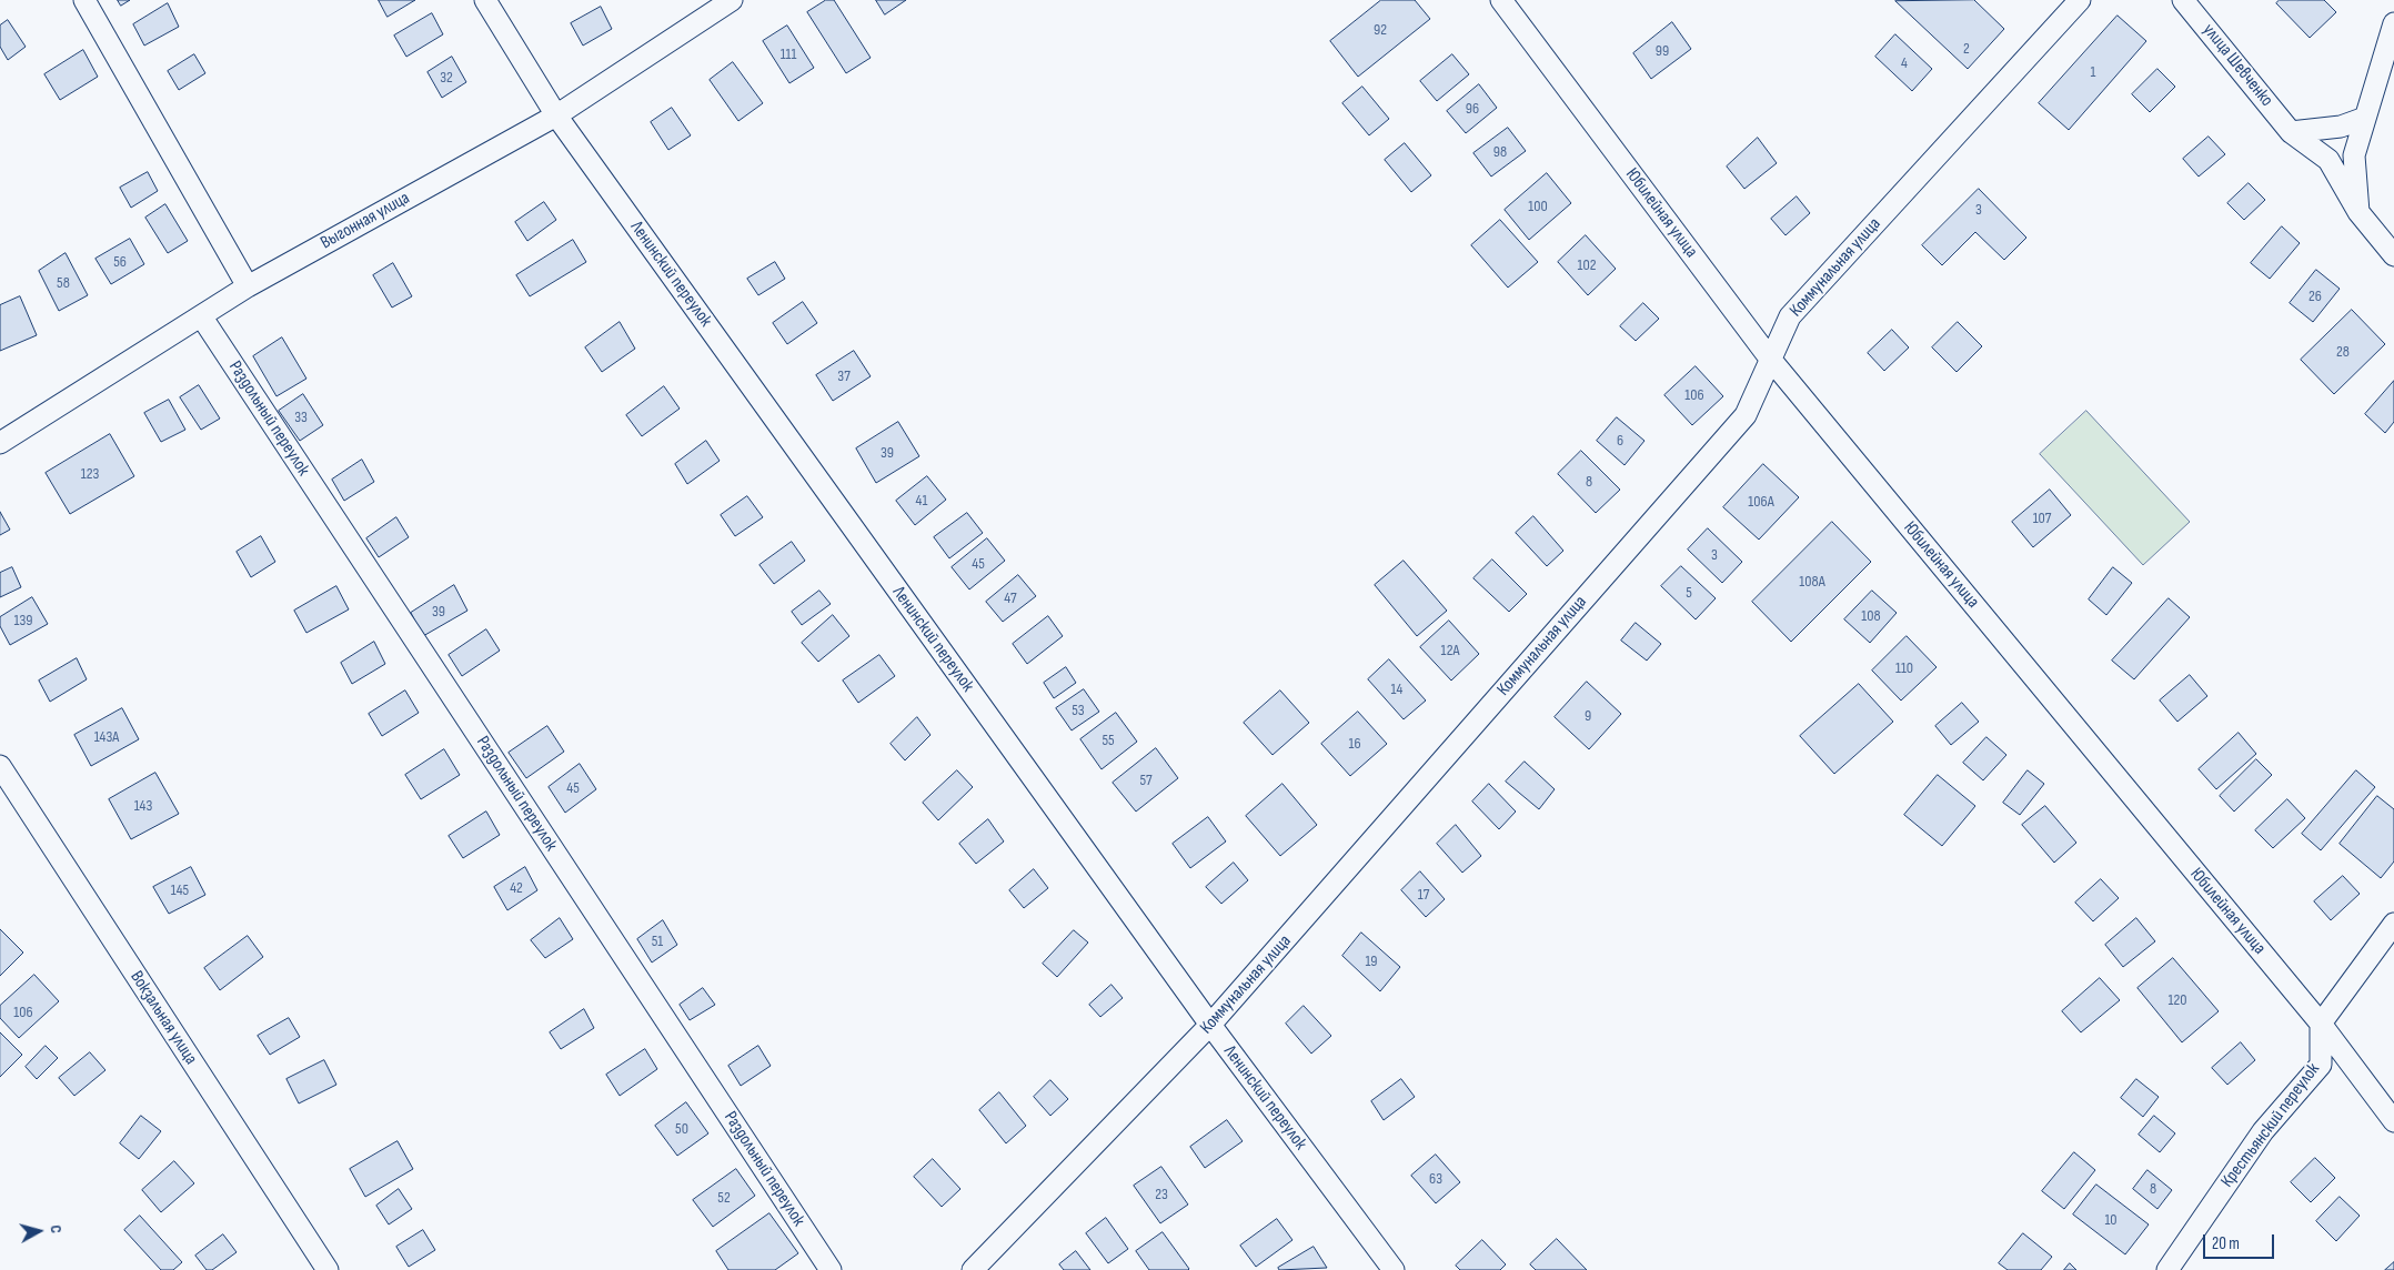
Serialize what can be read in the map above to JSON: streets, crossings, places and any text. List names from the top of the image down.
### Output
{
  "streets": {
    "street": [
      "улица Шевченко",
      "Юбилейная улица",
      "Выгонная улица",
      "Коммунальная улица",
      "Ленинский переулок",
      "Раздольный переулок",
      "Вокзальная улица",
      "Крестьянский переулок"
    ]
  },
  "crossings": [
    ["Юбилейная улица", "Коммунальная улица"],
    ["Юбилейная улица", "Крестьянский переулок"],
    ["Выгонная улица", "Ленинский переулок"],
    ["Выгонная улица", "Раздольный переулок"],
    ["Коммунальная улица", "Ленинский переулок"]
  ],
  "house_numbers": [
    "92",
    "2",
    "99",
    "111",
    "4",
    "1",
    "32",
    "96",
    "98",
    "100",
    "3",
    "56",
    "102",
    "58",
    "26",
    "28",
    "37",
    "106",
    "33",
    "6",
    "39",
    "123",
    "8",
    "41",
    "106А",
    "107",
    "3",
    "45",
    "108А",
    "5",
    "47",
    "39",
    "108",
    "139",
    "12А",
    "110",
    "14",
    "53",
    "9",
    "143А",
    "55",
    "16",
    "57",
    "45",
    "143",
    "42",
    "145",
    "17",
    "51",
    "19",
    "120",
    "106",
    "50",
    "63",
    "8",
    "23",
    "52",
    "10"
  ],
  "scale_bar": "20 m",
  "north": "right"
}
